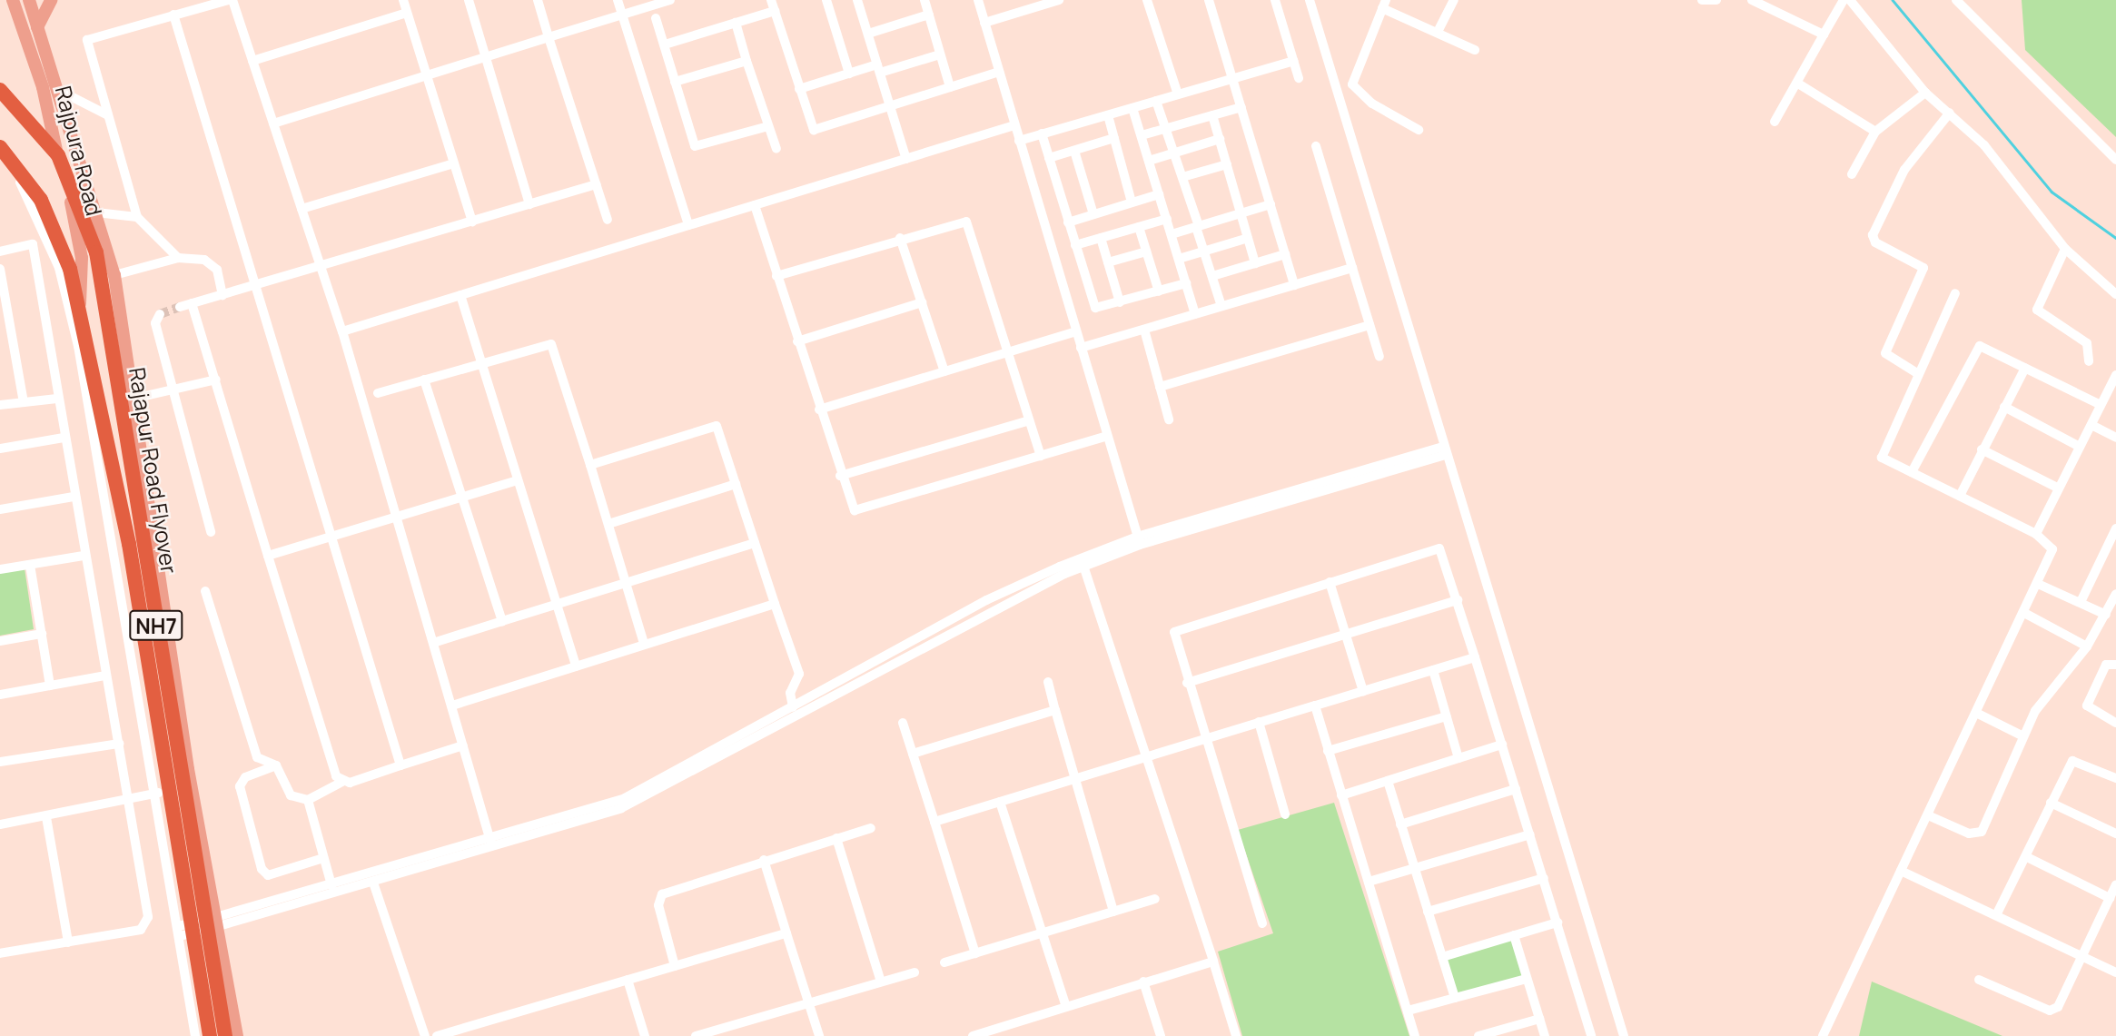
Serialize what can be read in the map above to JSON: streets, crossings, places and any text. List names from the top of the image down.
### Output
{
  "streets": {
    "highway": ["Rajpura Road", "Rajapur Road Flyover", "NH7"]
  },
  "crossings": [
    ["Rajpura Road", "Rajapur Road Flyover"]
  ]
}
